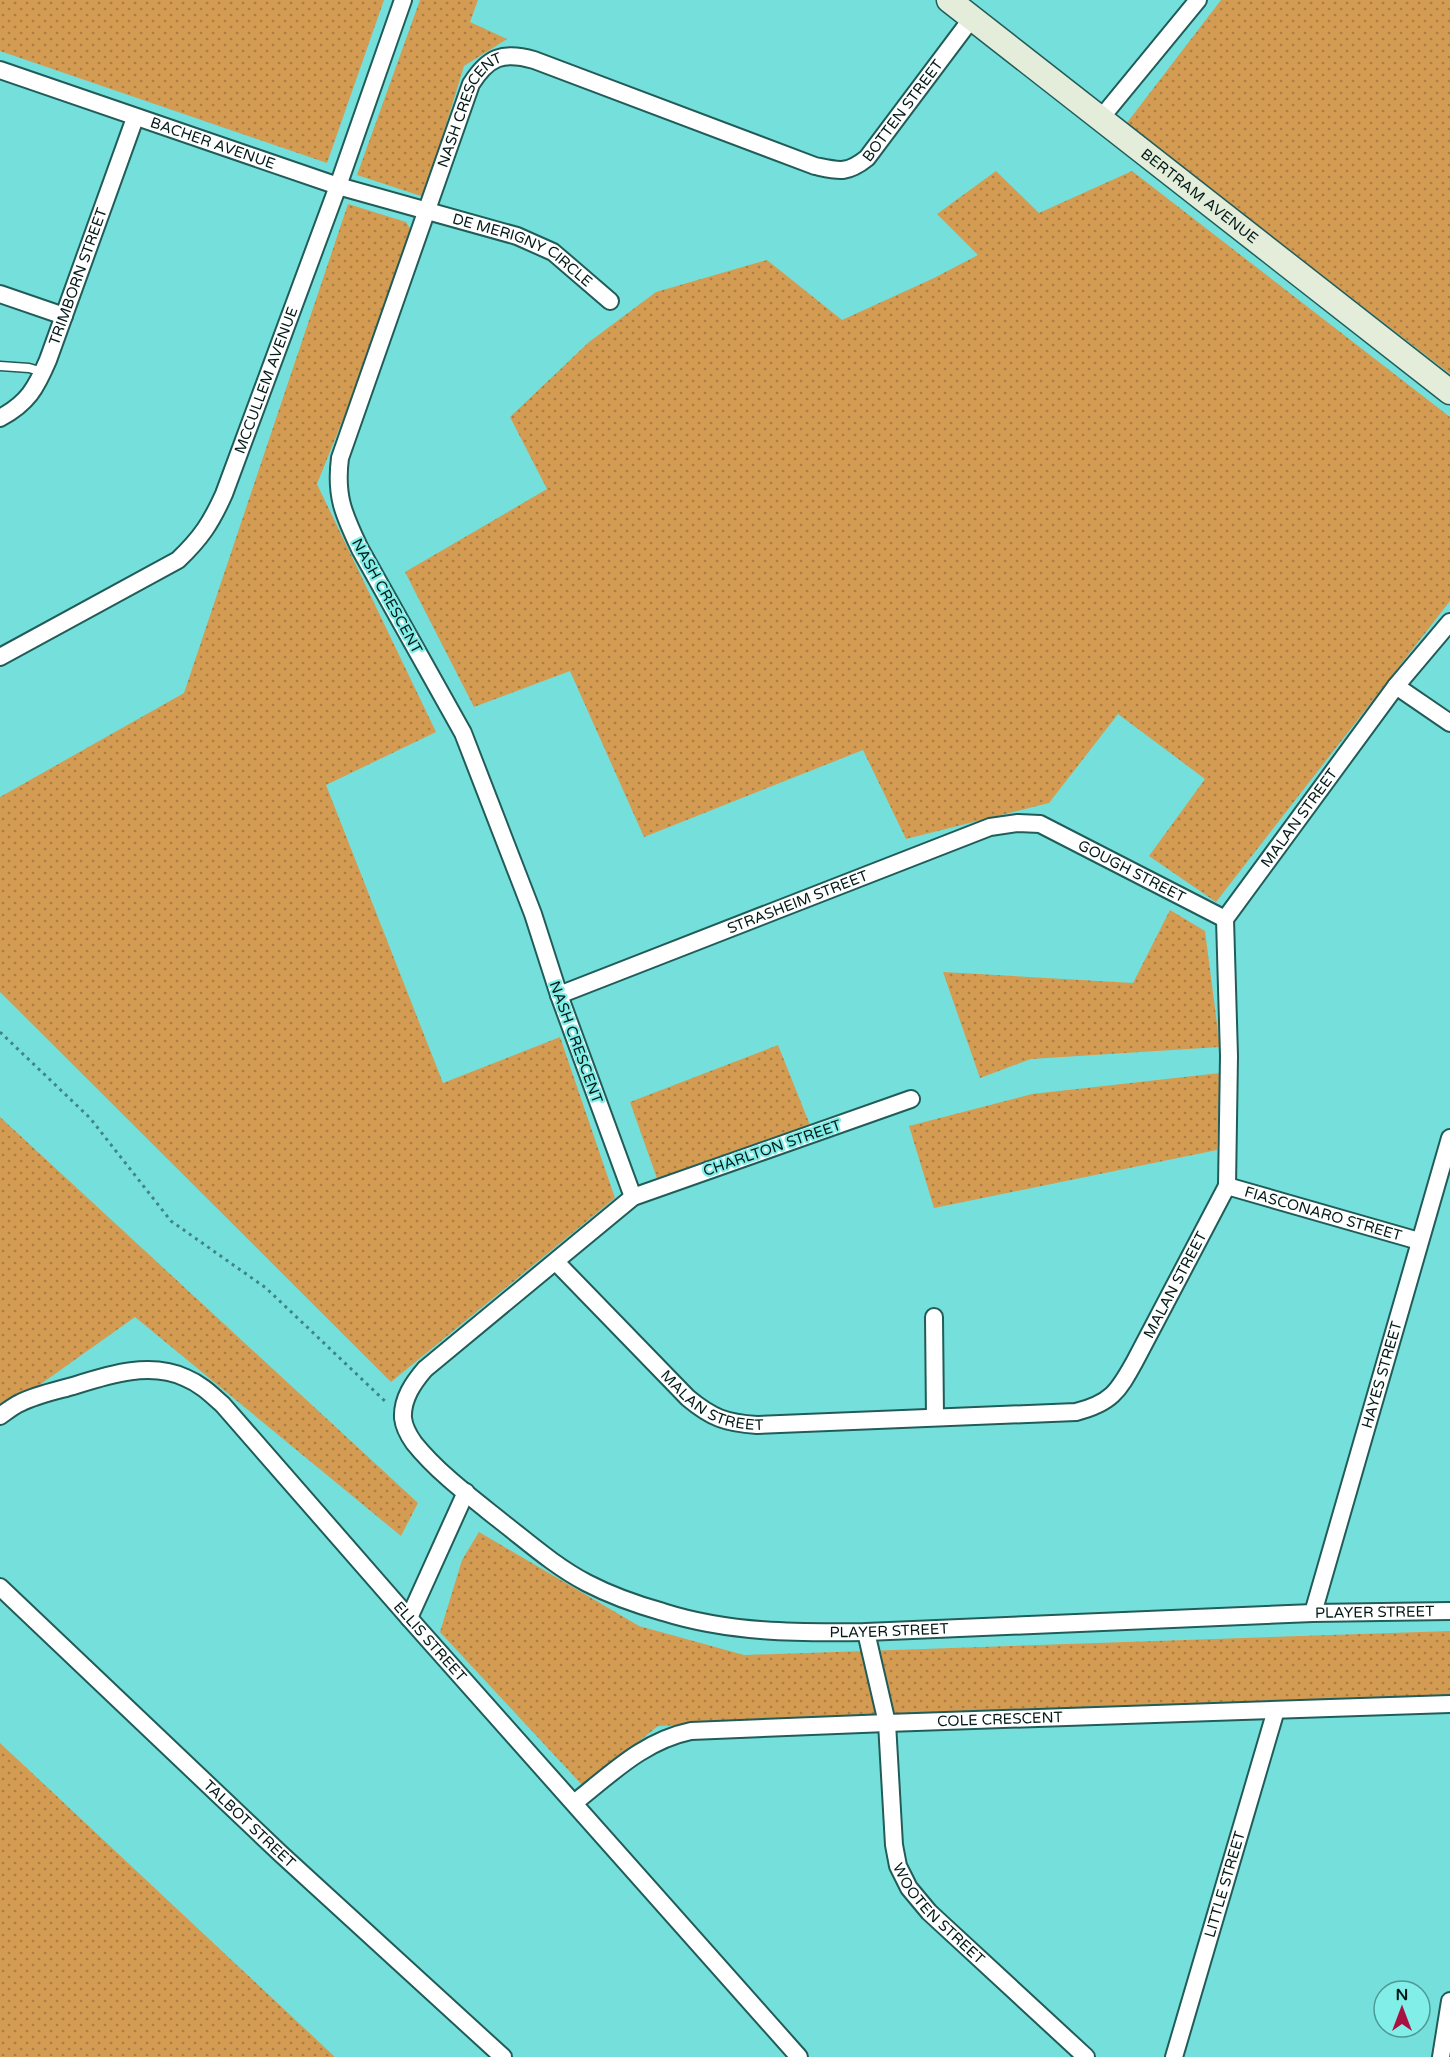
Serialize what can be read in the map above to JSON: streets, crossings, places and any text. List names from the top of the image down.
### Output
{
  "streets": {
    "street": [
      "BOTTEN STREET",
      "NASH CRESCENT",
      "BACHER AVENUE",
      "BERTRAM AVENUE",
      "DE MERIGNY CIRCLE",
      "TRIMBORN STREET",
      "MCCULLEM AVENUE",
      "MALAN STREET",
      "GOUGH STREET",
      "STRASHEIM STREET",
      "CHARLTON STREET",
      "FIASCONARO STREET",
      "HAYES STREET",
      "PLAYER STREET",
      "ELLIS STREET",
      "COLE CRESCENT",
      "TALBOT STREET",
      "LITTLE STREET",
      "WOOTEN STREET"
    ]
  },
  "crossings": [
    ["BOTTEN STREET", "NASH CRESCENT"],
    ["BOTTEN STREET", "BERTRAM AVENUE"],
    ["NASH CRESCENT", "BACHER AVENUE"],
    ["NASH CRESCENT", "DE MERIGNY CIRCLE"],
    ["NASH CRESCENT", "STRASHEIM STREET"],
    ["NASH CRESCENT", "CHARLTON STREET"],
    ["BACHER AVENUE", "DE MERIGNY CIRCLE"],
    ["BACHER AVENUE", "TRIMBORN STREET"],
    ["BACHER AVENUE", "MCCULLEM AVENUE"],
    ["MALAN STREET", "GOUGH STREET"],
    ["MALAN STREET", "FIASCONARO STREET"],
    ["GOUGH STREET", "STRASHEIM STREET"],
    ["FIASCONARO STREET", "HAYES STREET"],
    ["HAYES STREET", "PLAYER STREET"],
    ["PLAYER STREET", "WOOTEN STREET"],
    ["ELLIS STREET", "COLE CRESCENT"],
    ["COLE CRESCENT", "LITTLE STREET"],
    ["COLE CRESCENT", "WOOTEN STREET"]
  ],
  "north": "top"
}
